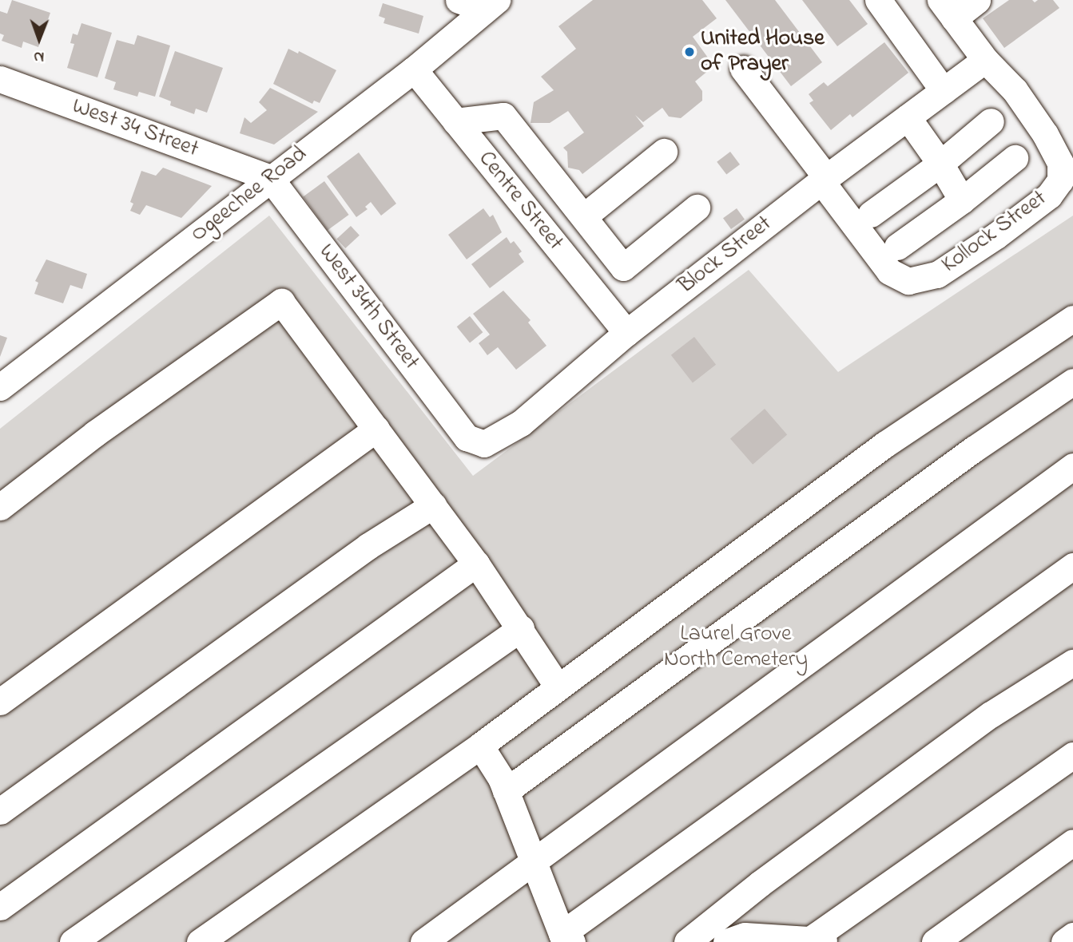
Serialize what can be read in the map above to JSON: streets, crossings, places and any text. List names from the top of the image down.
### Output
{
  "streets": {
    "street": [
      "West 34 Street",
      "Ogeechee Road",
      "Centre Street",
      "Kollock Street",
      "Block Street",
      "West 34th Street"
    ]
  },
  "crossings": [
    ["West 34 Street", "Ogeechee Road"],
    ["West 34 Street", "West 34th Street"],
    ["Ogeechee Road", "Centre Street"],
    ["Ogeechee Road", "West 34th Street"],
    ["Centre Street", "Block Street"],
    ["Kollock Street", "Block Street"],
    ["Block Street", "West 34th Street"]
  ],
  "parks": ["Laurel Grove North Cemetery"],
  "places": ["United House of Prayer"],
  "north": "bottom"
}
